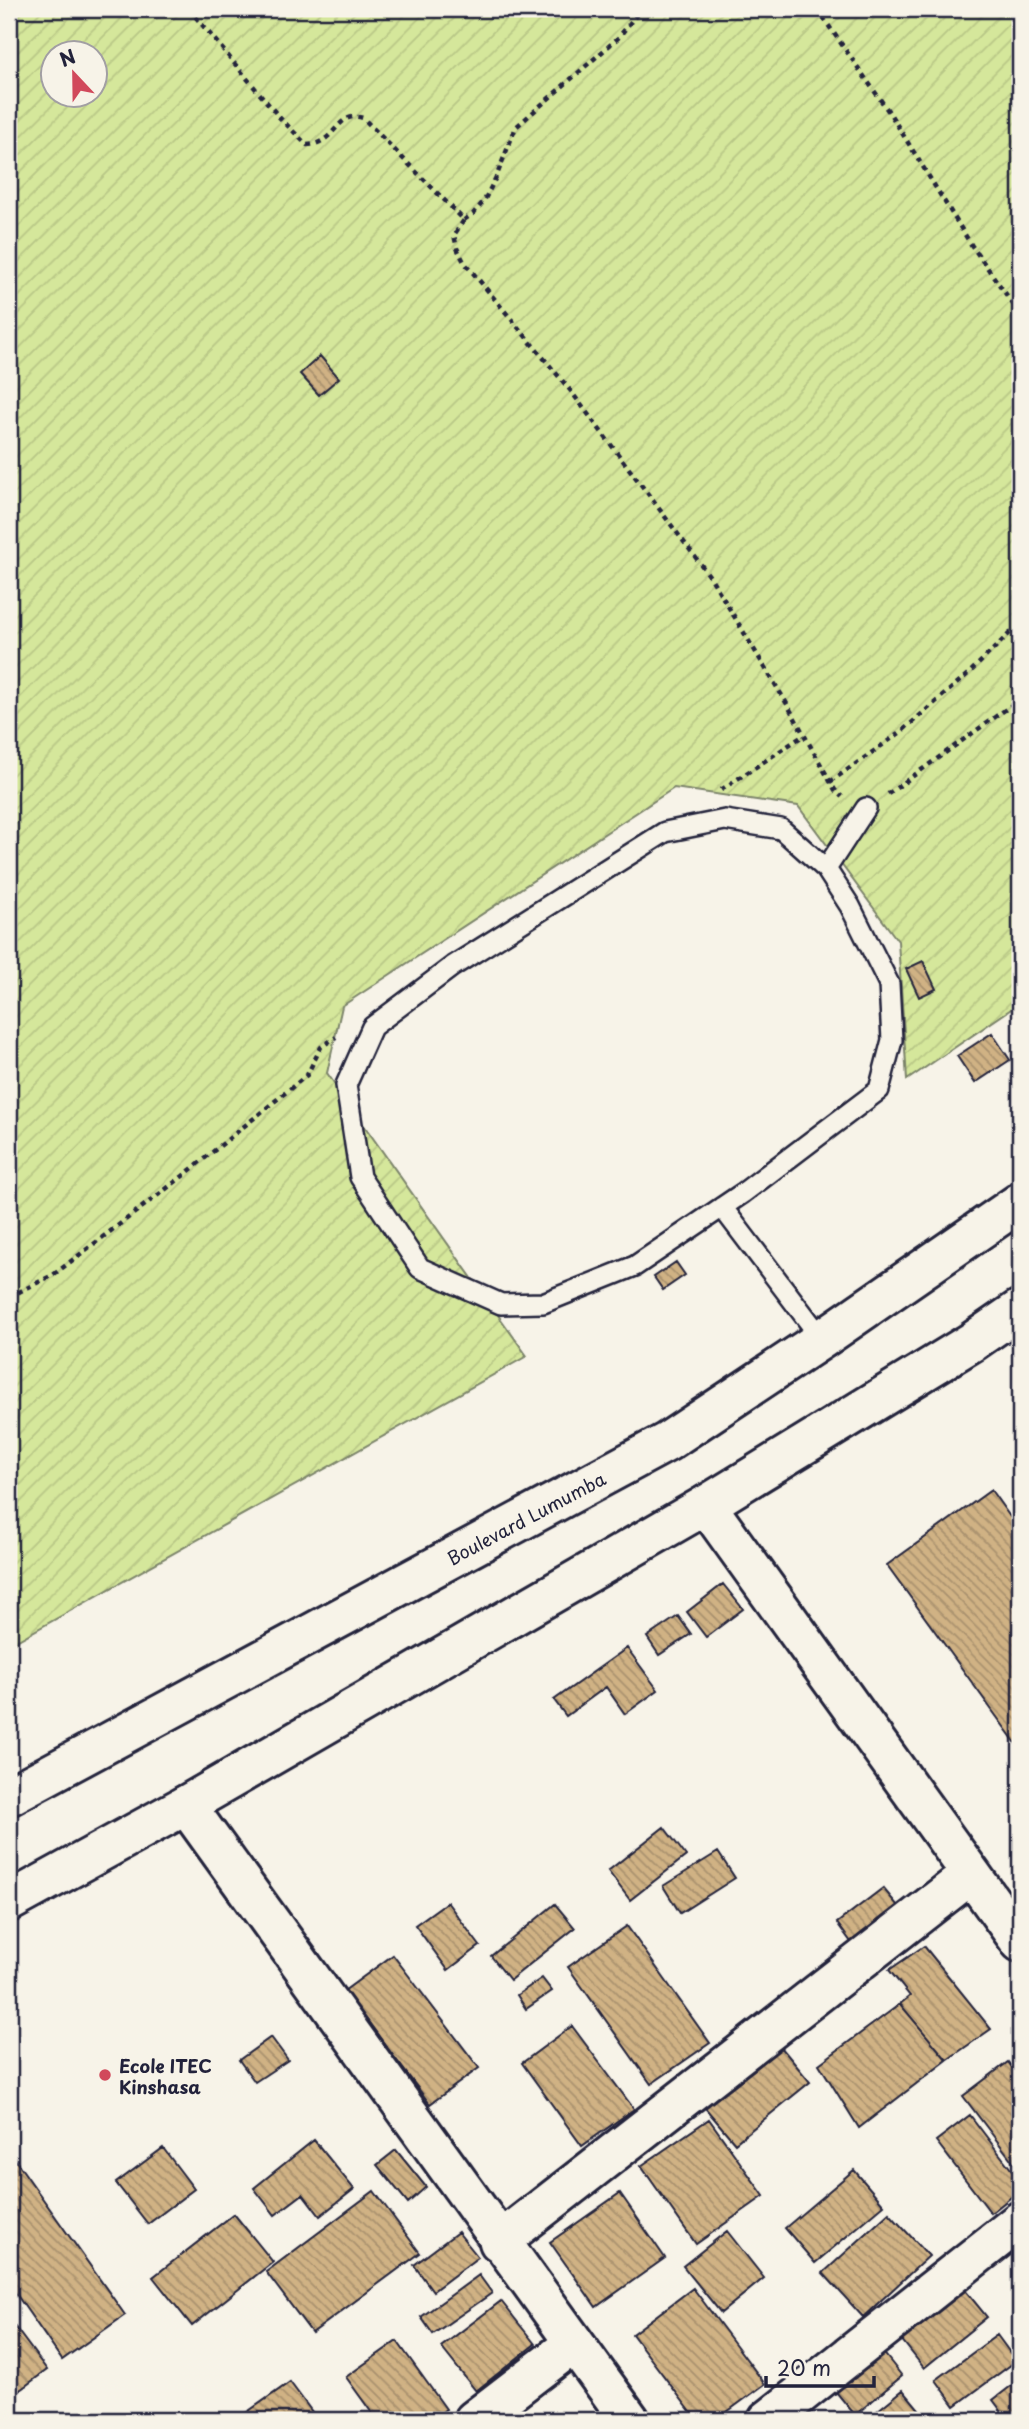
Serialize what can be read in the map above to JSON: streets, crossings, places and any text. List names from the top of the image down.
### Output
{
  "streets": {
    "main road": ["Boulevard Lumumba"]
  },
  "places": ["Ecole ITEC Kinshasa"],
  "scale_bar": "20 m",
  "north": "top"
}
